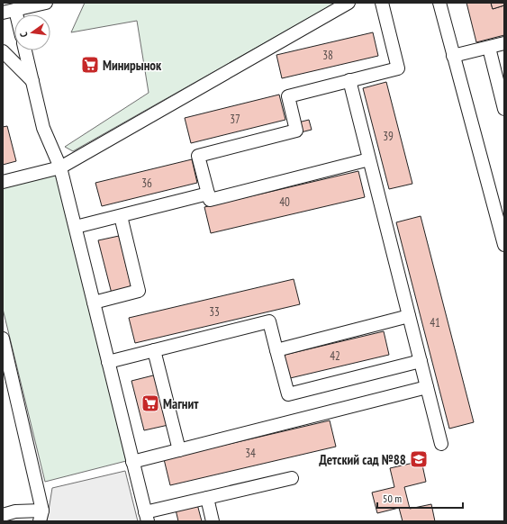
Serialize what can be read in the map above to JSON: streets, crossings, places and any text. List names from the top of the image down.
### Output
{
  "places": {
    "supermarket": ["Минирынок", "Магнит"],
    "school or university": ["Детский сад №88"]
  },
  "house_numbers": [
    "38",
    "37",
    "39",
    "36",
    "40",
    "33",
    "41",
    "42",
    "34"
  ],
  "scale_bar": "50 m",
  "north": "left"
}
